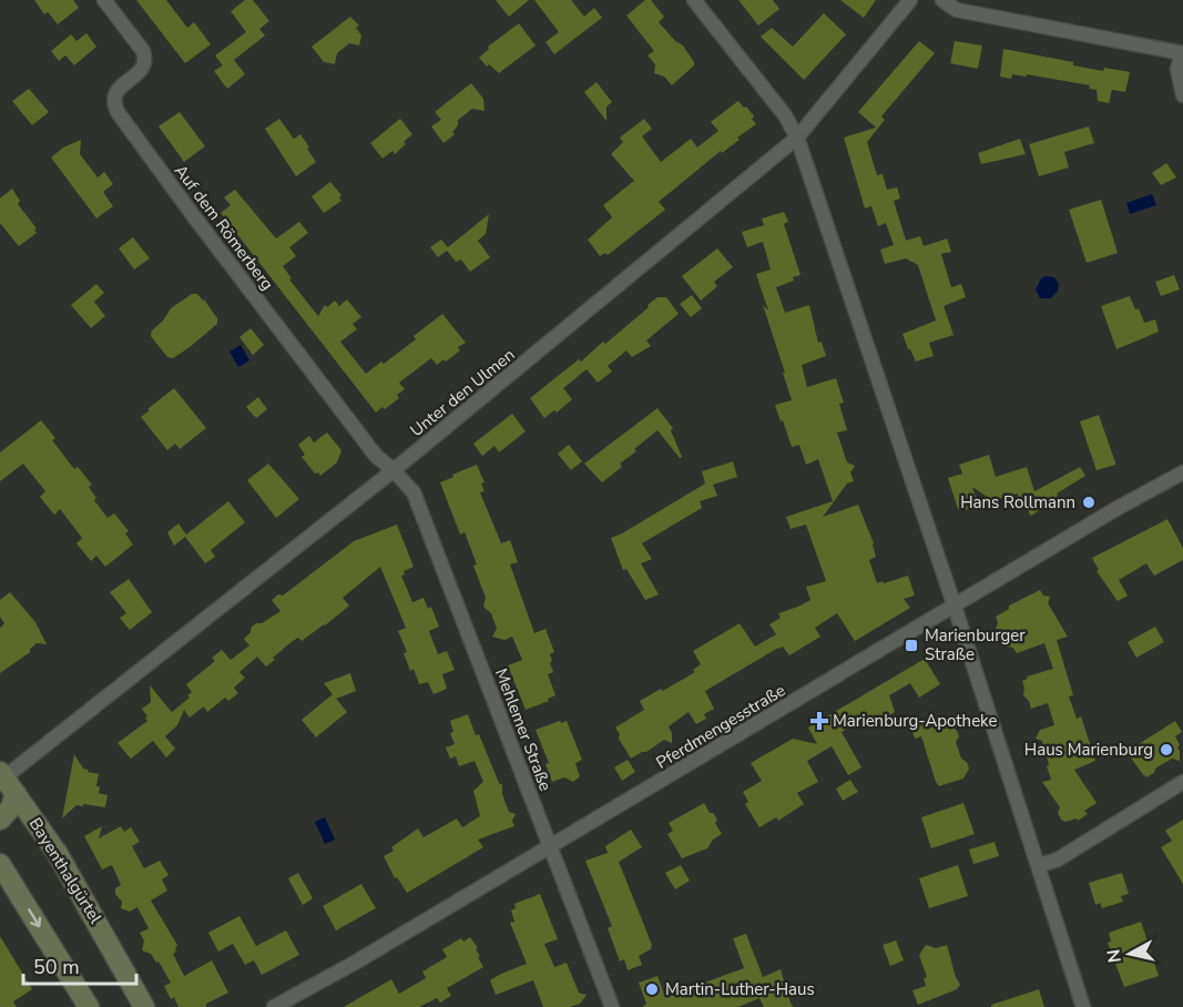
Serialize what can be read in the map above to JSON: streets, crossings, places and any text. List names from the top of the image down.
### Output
{
  "streets": {
    "main road": ["Bayenthalgürtel"],
    "street": [
      "Auf dem Römerberg",
      "Unter den Ulmen",
      "Pferdmengesstraße",
      "Mehlemer Straße"
    ]
  },
  "crossings": [
    ["Auf dem Römerberg", "Unter den Ulmen"],
    ["Auf dem Römerberg", "Mehlemer Straße"],
    ["Unter den Ulmen", "Mehlemer Straße"],
    ["Unter den Ulmen", "Bayenthalgürtel"],
    ["Pferdmengesstraße", "Mehlemer Straße"]
  ],
  "places": {
    "other": ["Hans Rollmann", "Haus Marienburg", "Martin-Luther-Haus"],
    "transit": ["Marienburger Straße"],
    "health": ["Marienburg-Apotheke"]
  },
  "scale_bar": "50 m",
  "north": "left"
}
